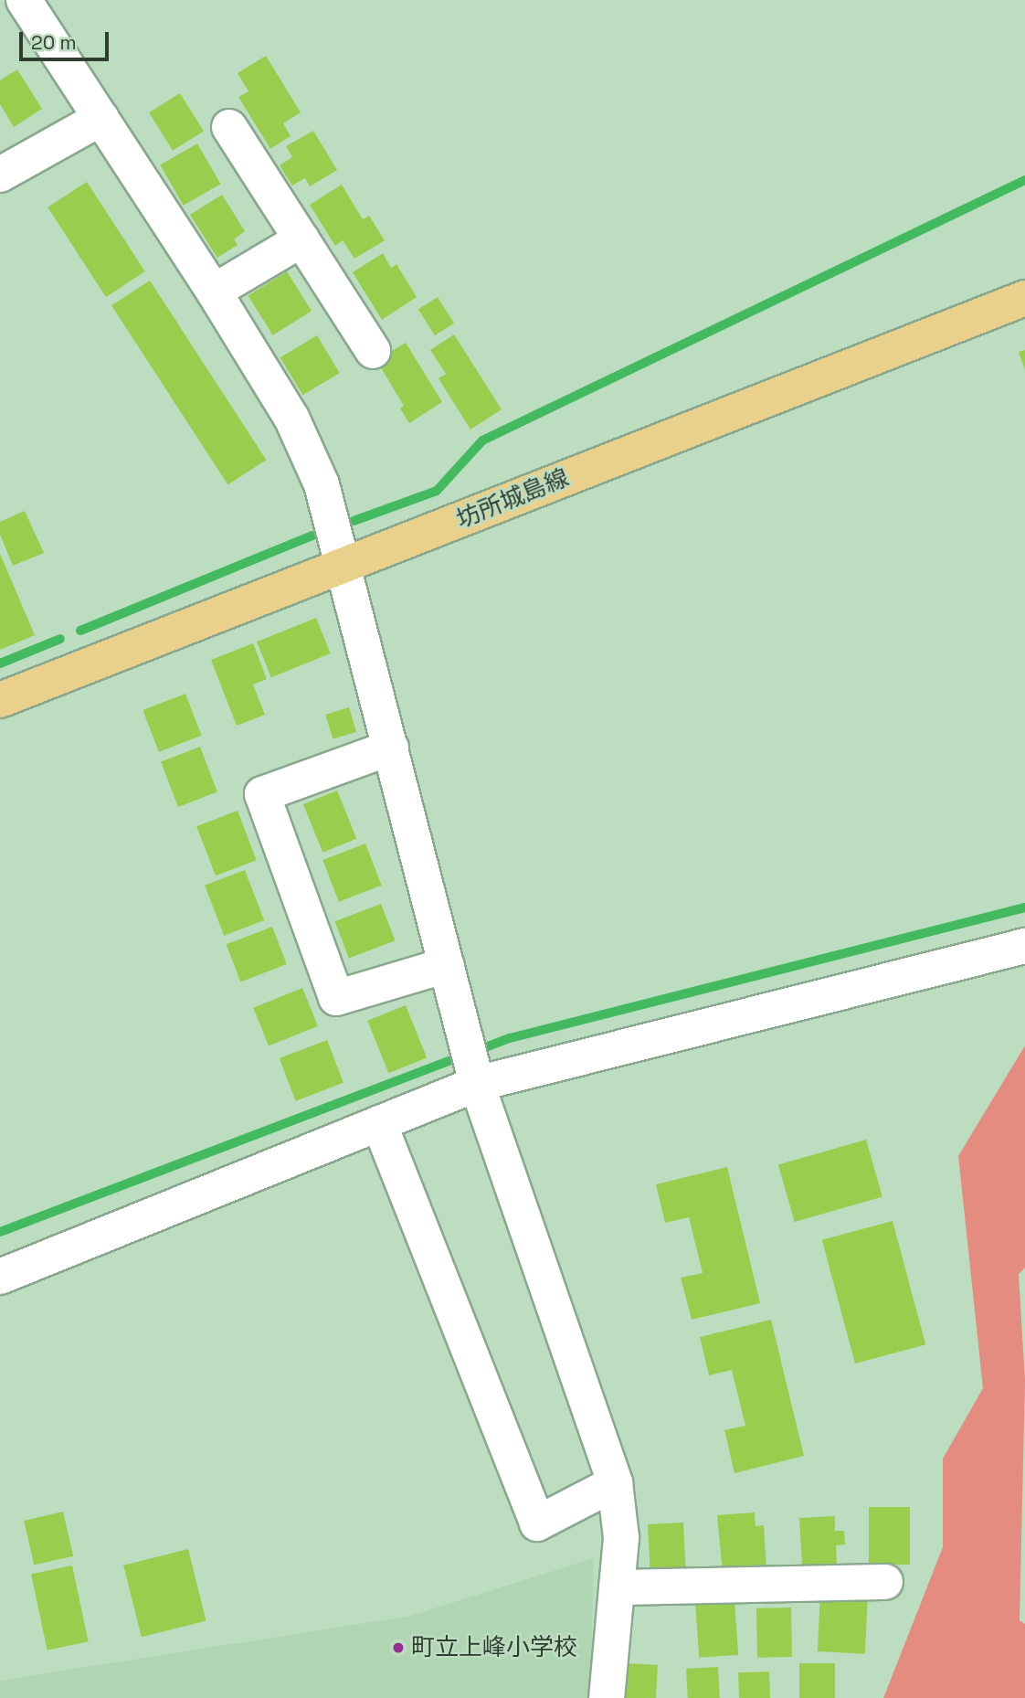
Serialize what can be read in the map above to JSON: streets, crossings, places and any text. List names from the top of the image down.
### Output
{
  "streets": {
    "main road": ["坊所城島線"]
  },
  "places": ["町立上峰小学校"],
  "scale_bar": "20 m"
}
